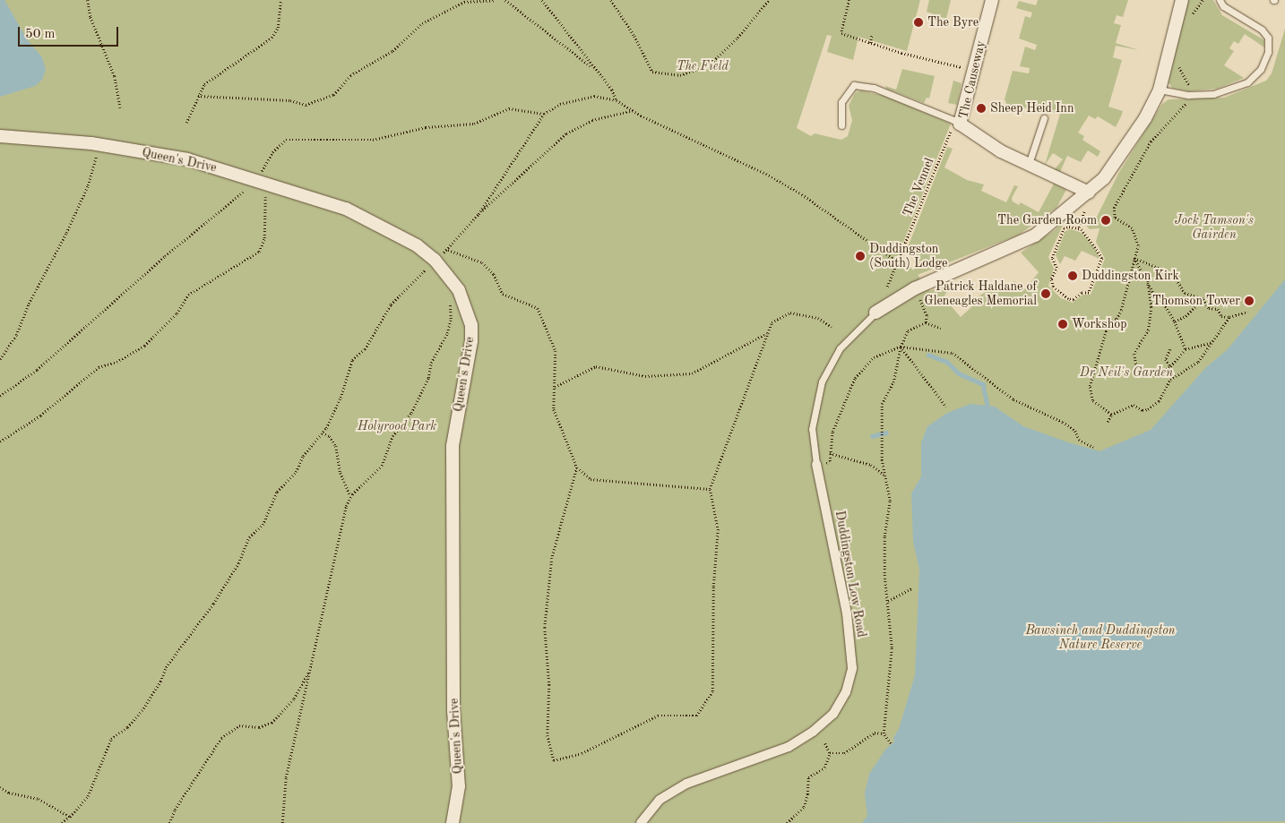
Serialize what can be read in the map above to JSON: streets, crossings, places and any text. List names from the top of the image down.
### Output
{
  "streets": {
    "street": ["The Causeway", "Queen's Drive", "Duddingston Low Road"],
    "path": ["The Vennel"]
  },
  "crossings": [
    ["The Causeway", "The Vennel"]
  ],
  "parks": [
    "The Field",
    "Jock Tamson's Gairden",
    "Dr Neil's Garden",
    "Holyrood Park",
    "Bawsinch and Duddingston Nature Reserve"
  ],
  "places": [
    "The Byre",
    "Sheep Heid Inn",
    "The Garden Room",
    "Duddingston (South) Lodge",
    "Duddingston Kirk",
    "Patrick Haldane of Gleneagles Memorial",
    "Thomson Tower",
    "Workshop"
  ],
  "scale_bar": "50 m"
}
